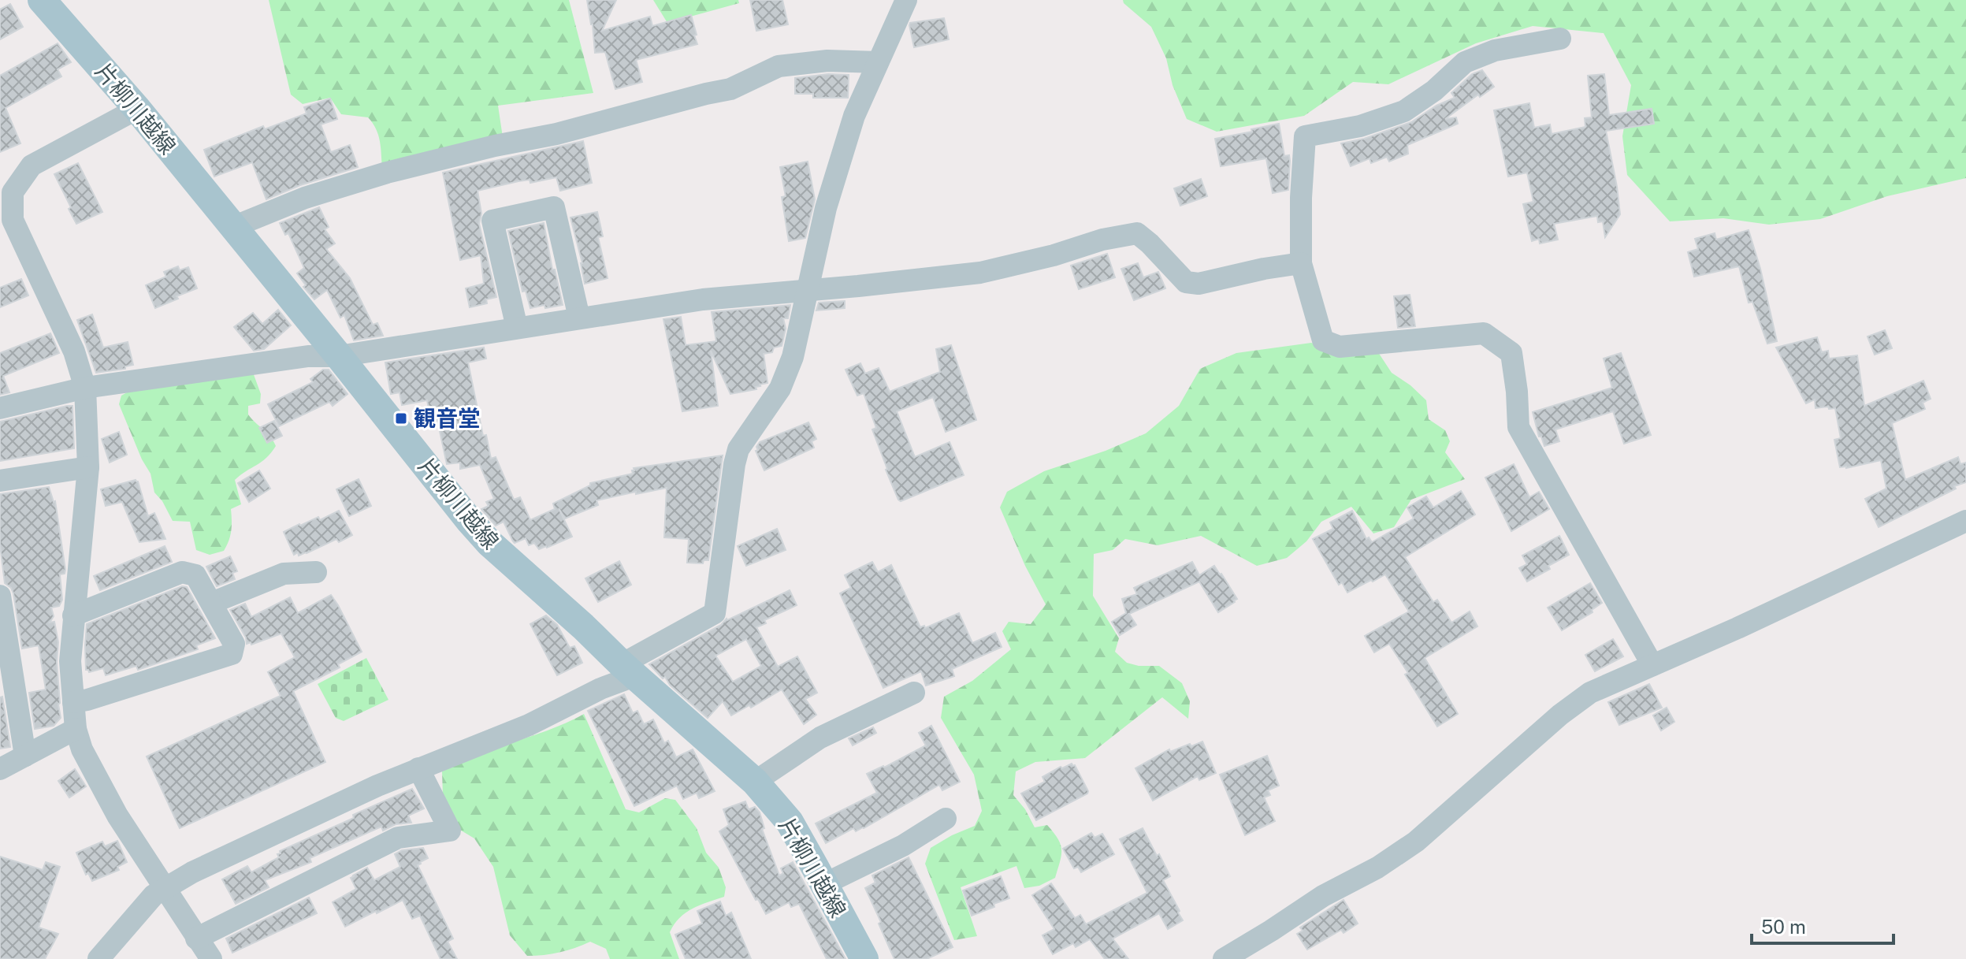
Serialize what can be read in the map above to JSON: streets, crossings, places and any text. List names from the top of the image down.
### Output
{
  "streets": {
    "main road": ["片柳川越線"]
  },
  "places": {
    "transit": ["観音堂"]
  },
  "scale_bar": "50 m"
}
